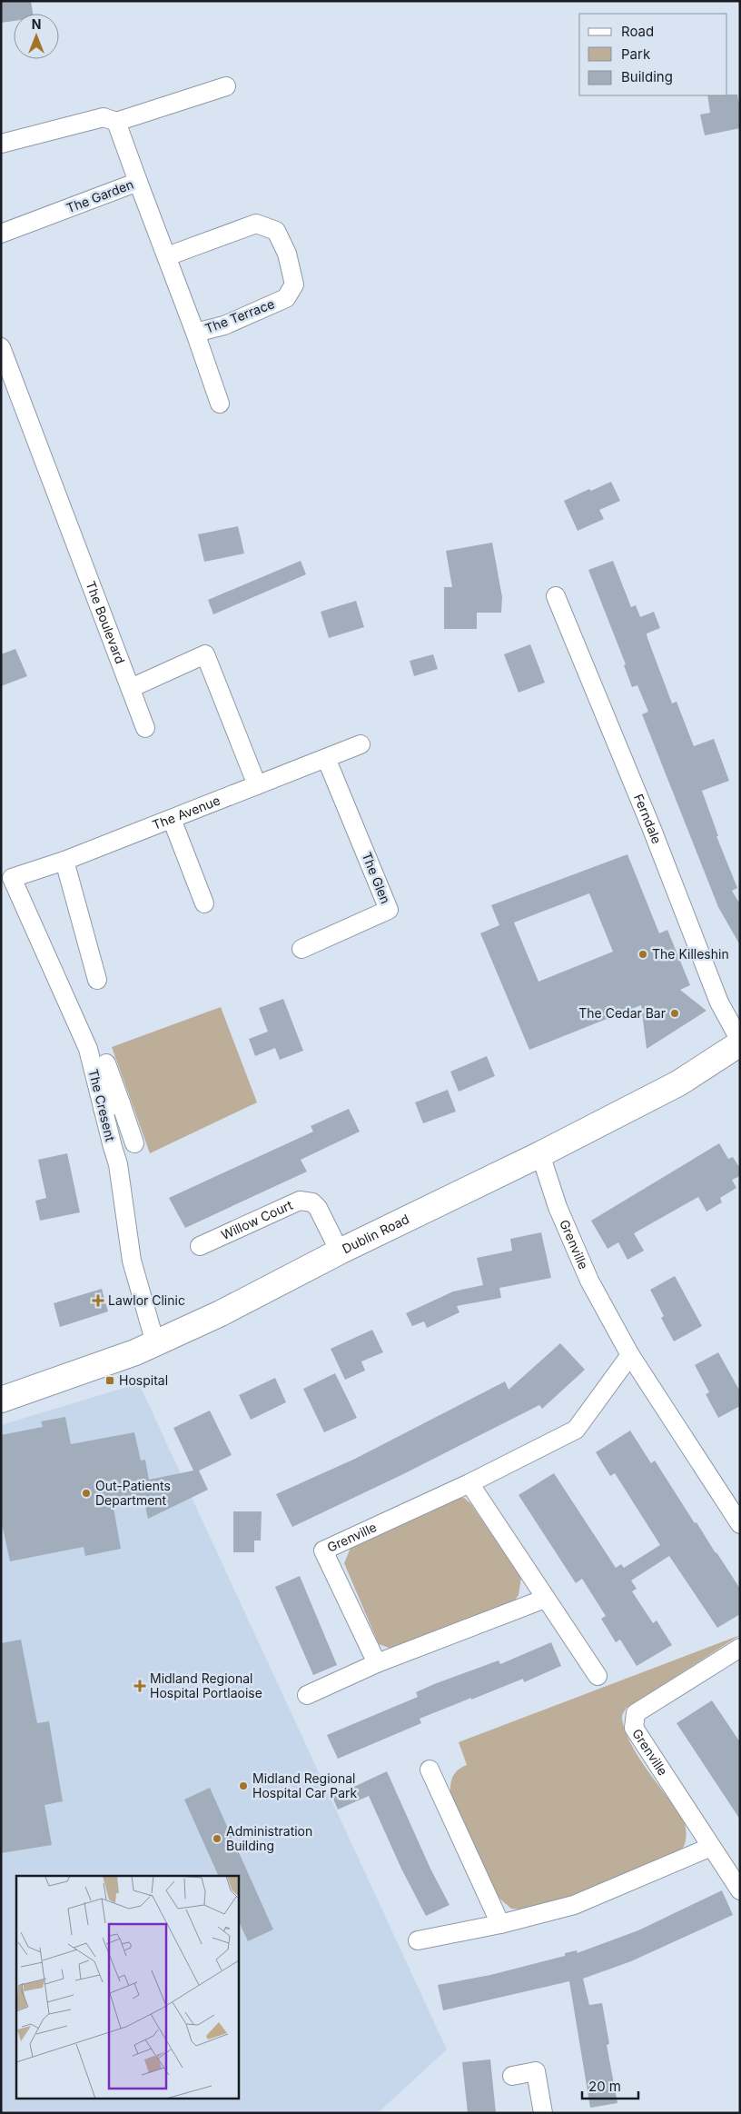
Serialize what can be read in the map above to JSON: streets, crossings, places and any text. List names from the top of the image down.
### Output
{
  "streets": {
    "main road": ["Dublin Road"],
    "street": [
      "The Garden",
      "The Terrace",
      "The Boulevard",
      "The Avenue",
      "Ferndale",
      "The Glen",
      "The Cresent",
      "Willow Court",
      "Grenville"
    ]
  },
  "crossings": [
    ["The Avenue", "The Glen"],
    ["The Avenue", "The Cresent"],
    ["Ferndale", "Dublin Road"],
    ["The Cresent", "Dublin Road"],
    ["Willow Court", "Dublin Road"],
    ["Dublin Road", "Grenville"]
  ],
  "places": {
    "other": [
      "The Killeshin",
      "The Cedar Bar",
      "Out-Patients Department",
      "Midland Regional Hospital Car Park",
      "Administration Building"
    ],
    "health": ["Lawlor Clinic", "Midland Regional Hospital Portlaoise"],
    "transit": ["Hospital"]
  },
  "legend": ["Road", "Park", "Building"],
  "scale_bar": "20 m",
  "north": "top"
}
